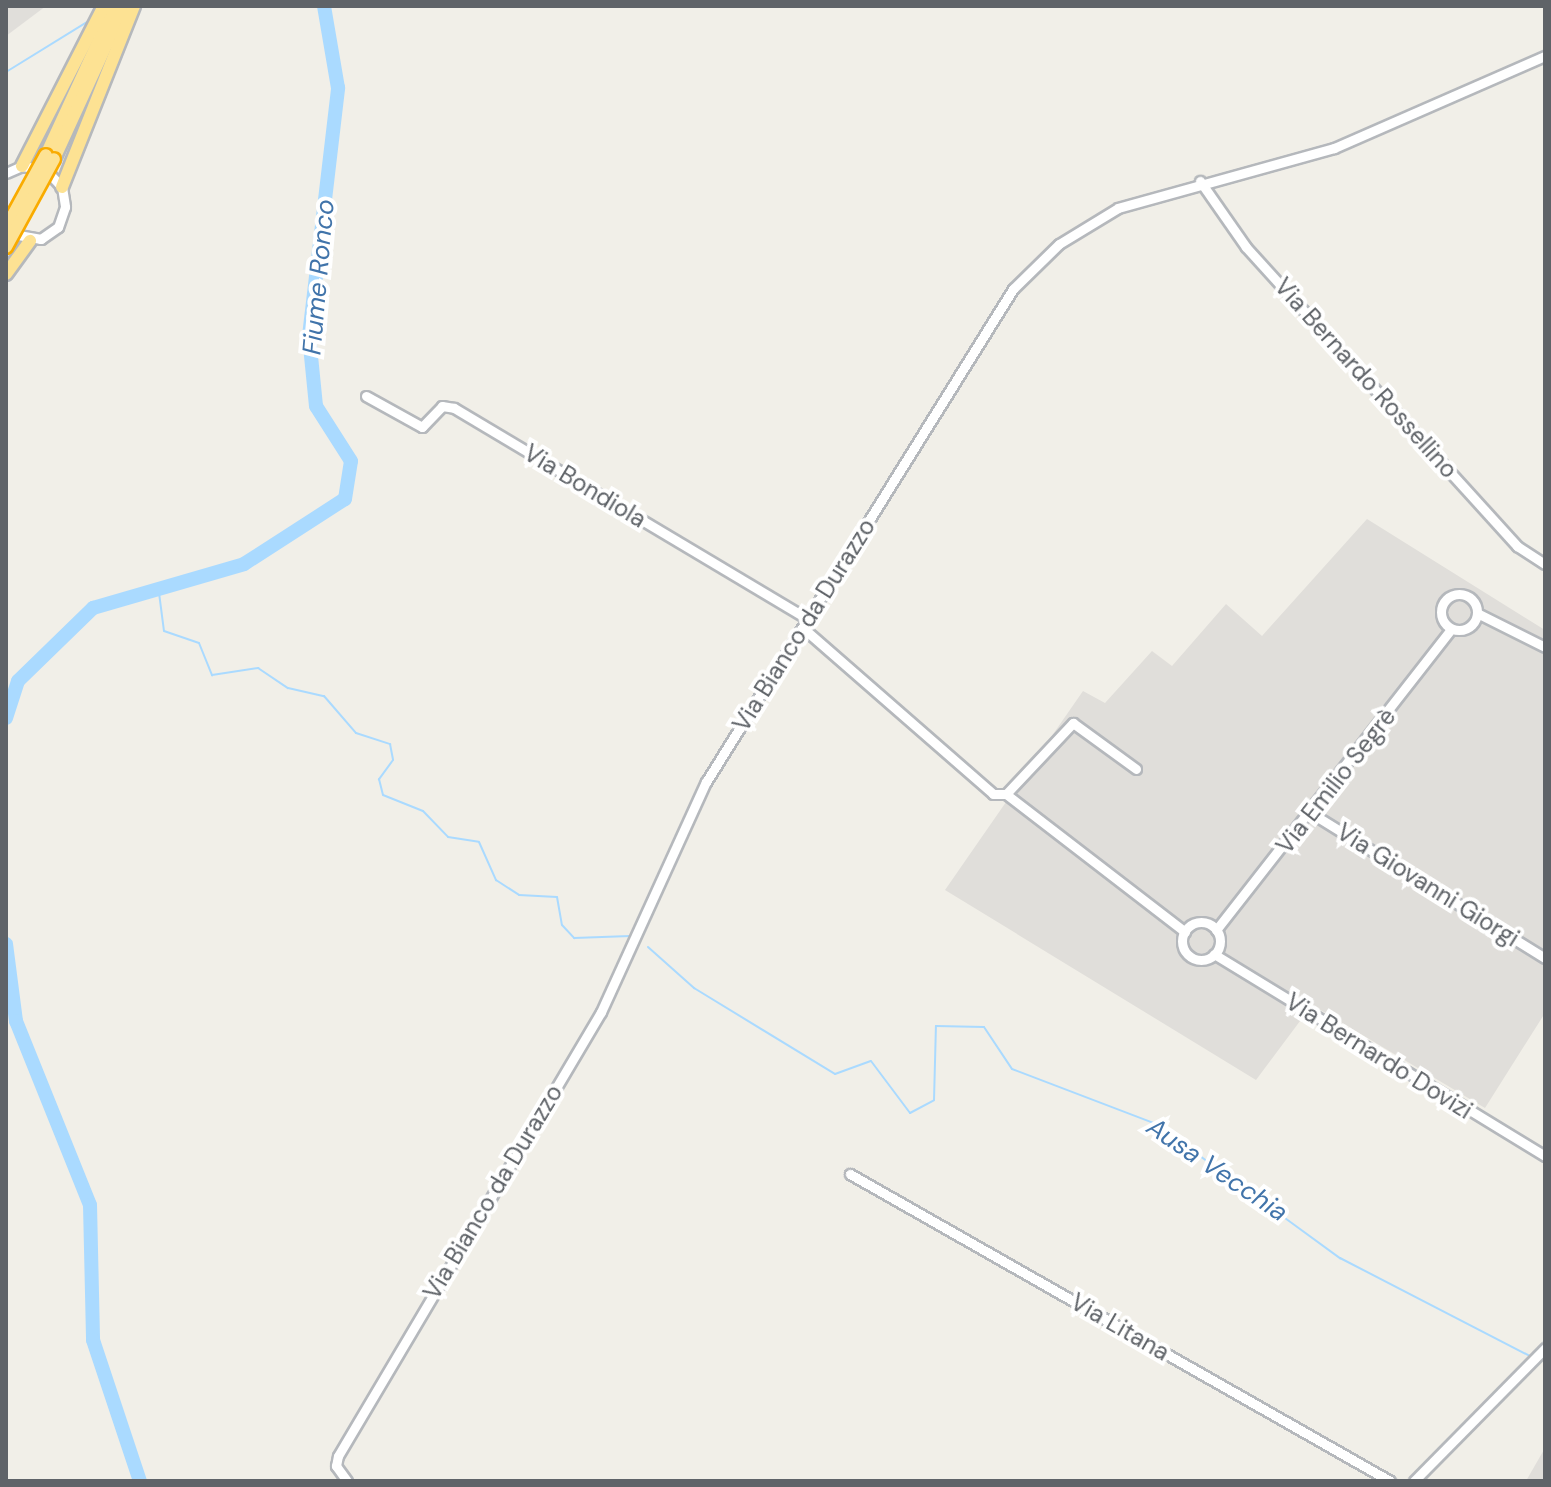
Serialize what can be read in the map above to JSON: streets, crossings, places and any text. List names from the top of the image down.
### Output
{
  "streets": {
    "street": [
      "Via Bernardo Rossellino",
      "Via Bondiola",
      "Via Bianco da Durazzo",
      "Via Emilio Segrè",
      "Via Giovanni Giorgi",
      "Via Bernardo Dovizi",
      "Via Litana"
    ]
  },
  "crossings": [
    ["Via Bernardo Rossellino", "Via Bianco da Durazzo"],
    ["Via Bondiola", "Via Bianco da Durazzo"],
    ["Via Emilio Segrè", "Via Giovanni Giorgi"]
  ],
  "water": ["Fiume Ronco", "Ausa Vecchia"]
}
